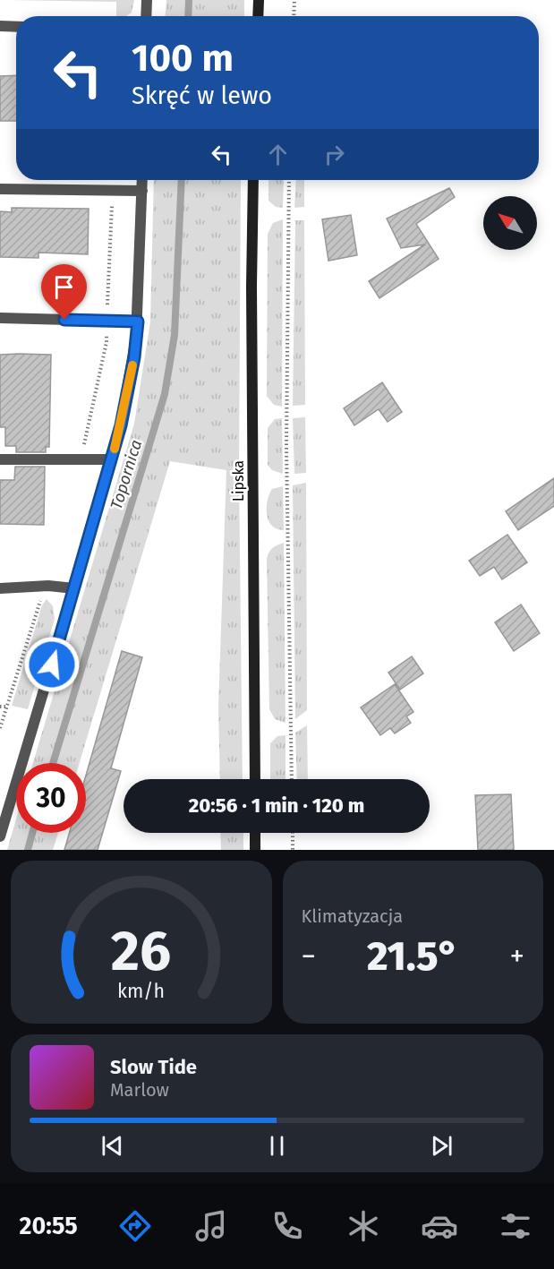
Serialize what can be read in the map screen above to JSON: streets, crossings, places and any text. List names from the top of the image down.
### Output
{
  "streets": {
    "main road": ["Lipska"]
  },
  "water": ["Topornica"],
  "north": "top left",
  "page": {
    "turn": ["100 m", "Skręć w lewo"],
    "limit": "30",
    "trip": "20:56 · 1 min · 120 m",
    "tile": "Klimatyzacja",
    "heat": ["−", "21.5°", "+"],
    "song": ["Slow Tide", "Marlow"],
    "tabs": "20:55",
    "gauge": ["26", "km/h"]
  }
}
